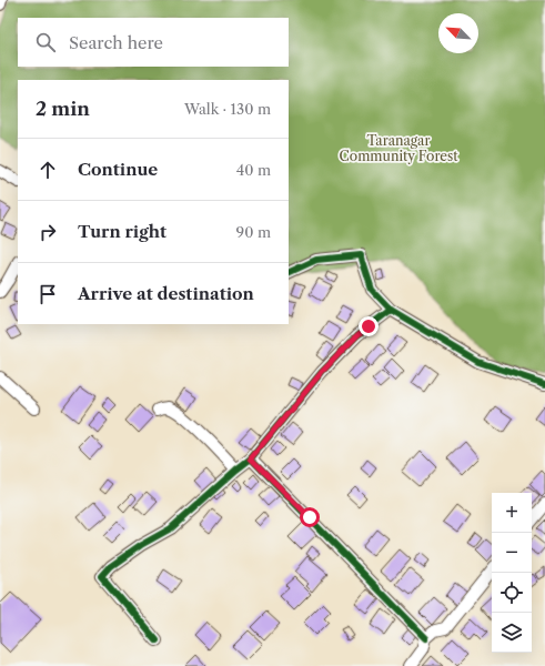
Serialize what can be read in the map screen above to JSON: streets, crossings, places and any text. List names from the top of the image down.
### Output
{
  "parks": ["Taranagar Community Forest"],
  "north": "top left",
  "page": {
    "search": "Search here",
    "heading": ["2 min", "Walk · 130 m"],
    "list": [
      ["Continue", "40 m"],
      ["Turn right", "90 m"],
      "Arrive at destination"
    ],
    "map_buttons": ["+", "−"]
  }
}
